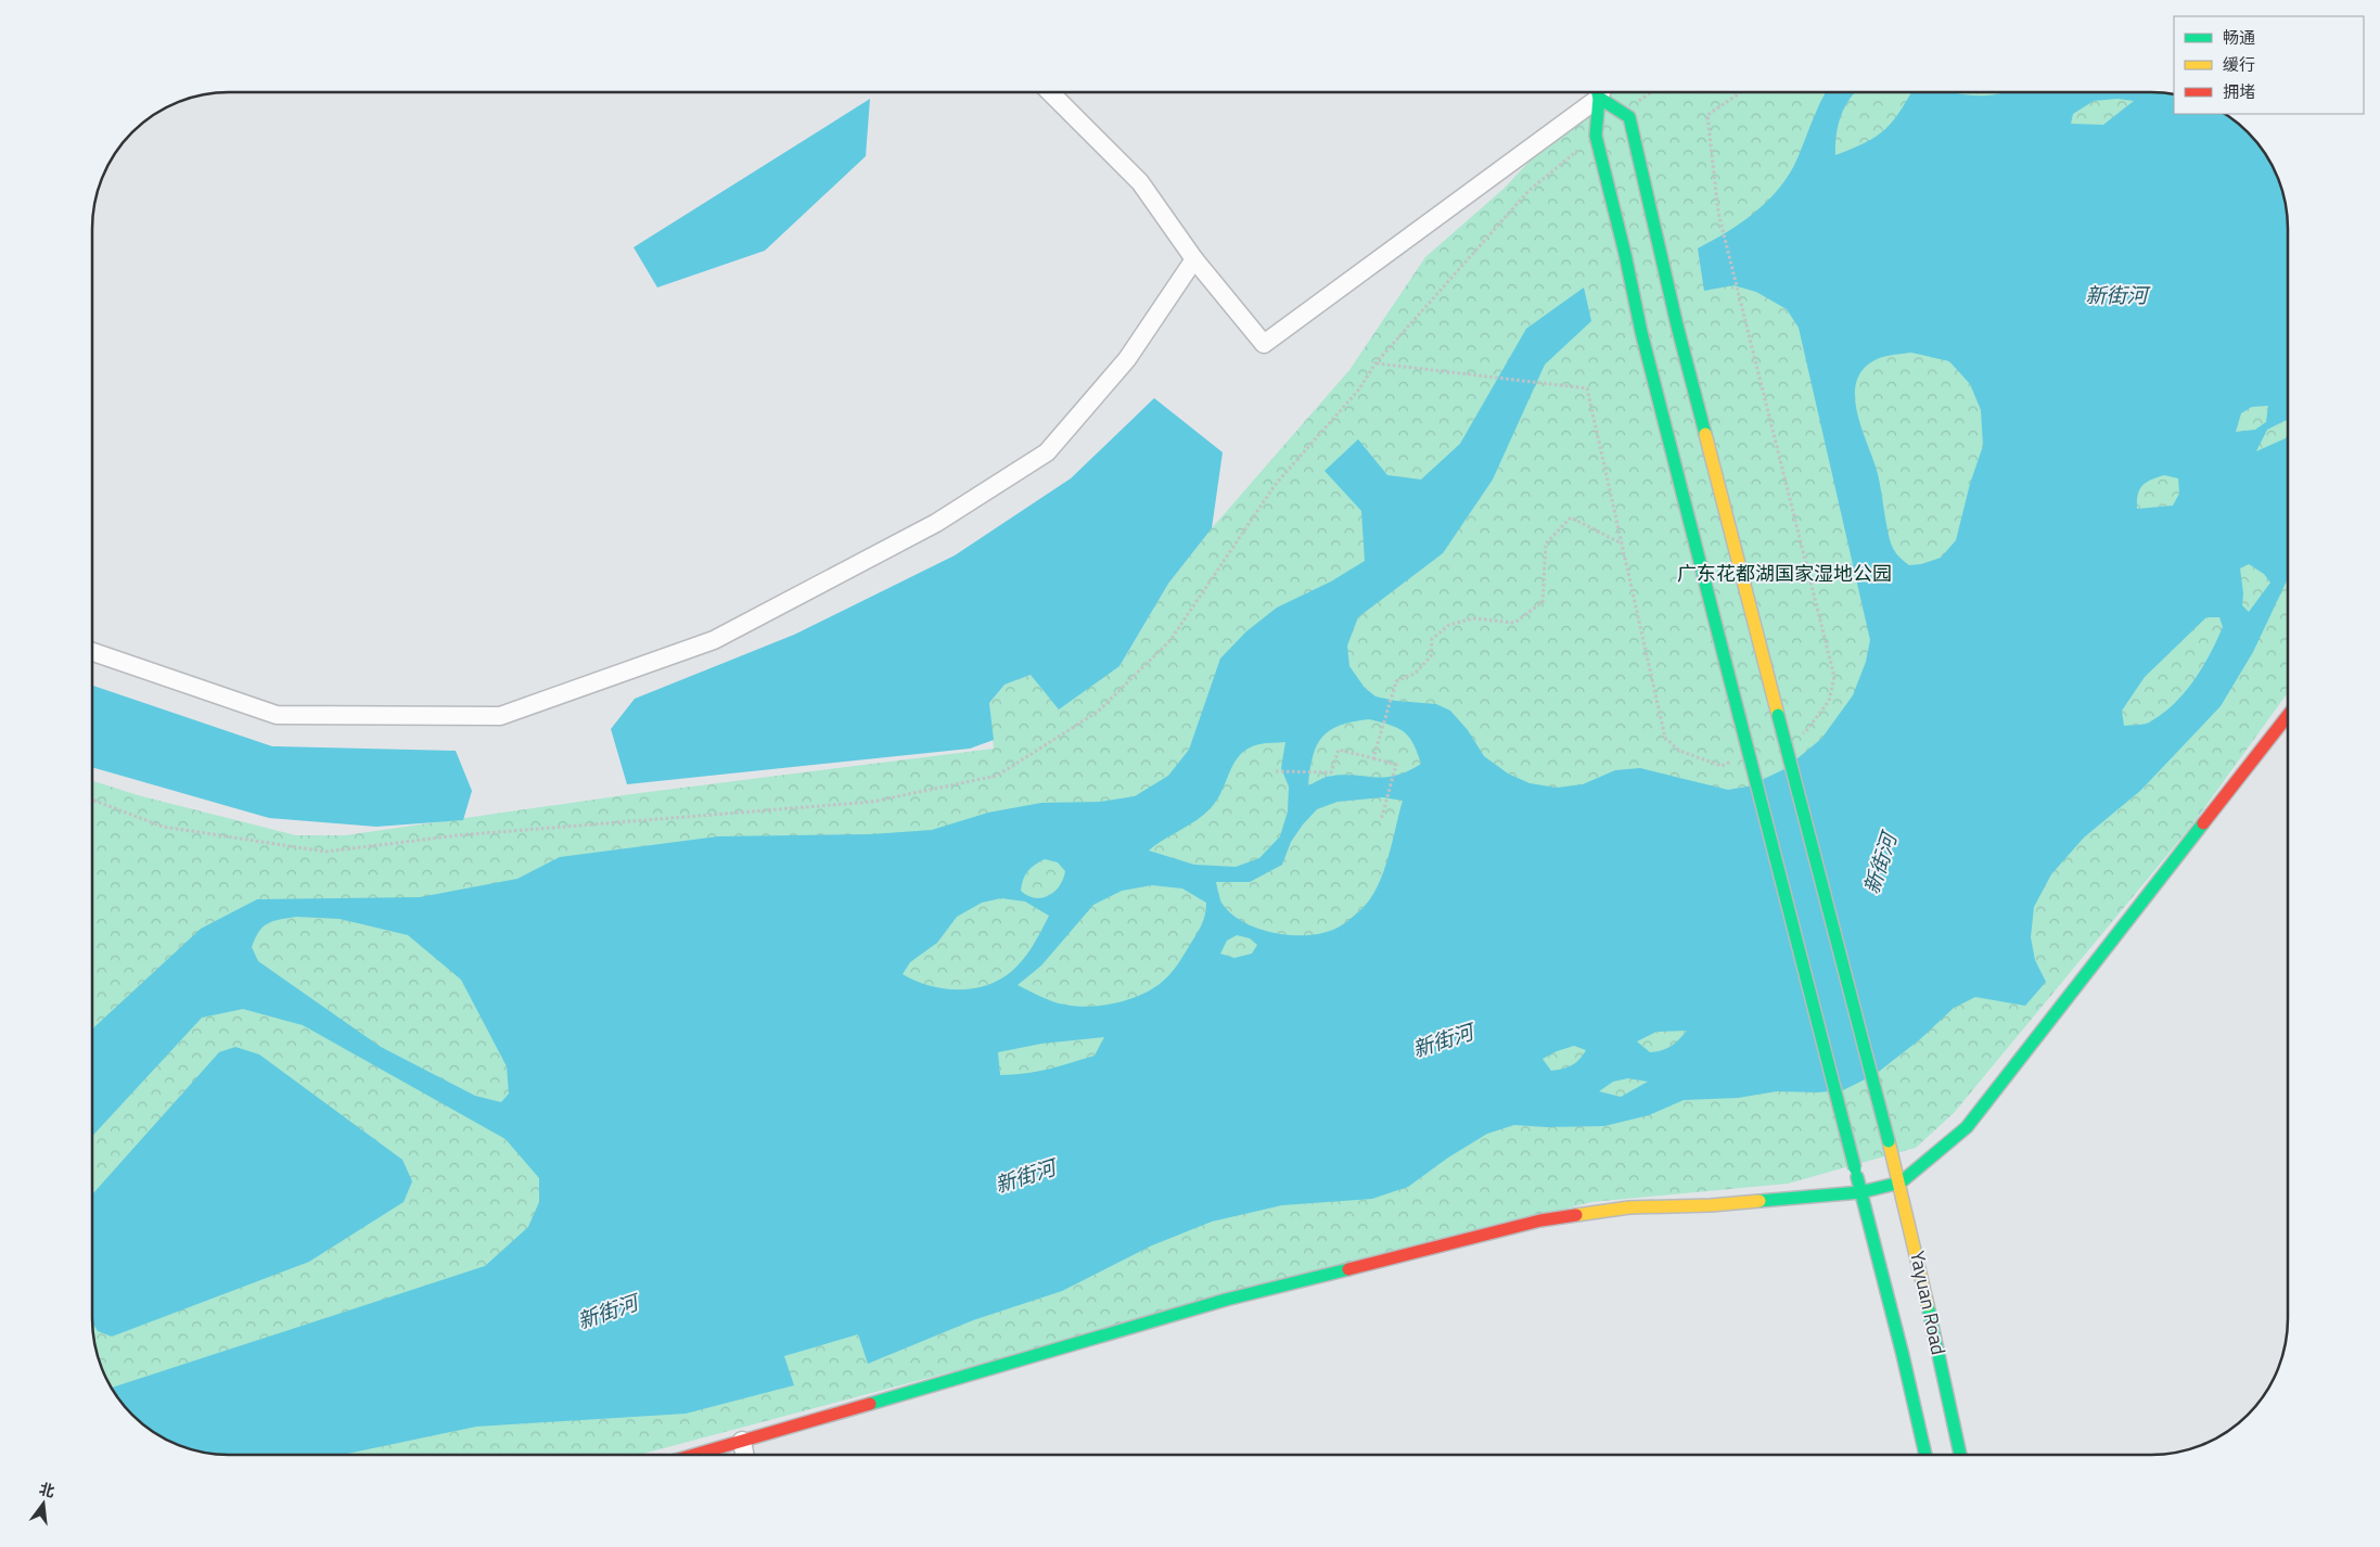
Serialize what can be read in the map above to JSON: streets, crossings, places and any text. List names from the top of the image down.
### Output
{
  "streets": {
    "main road": ["Yayuan Road"]
  },
  "water": ["新街河"],
  "parks": ["广东花都湖国家湿地公园"],
  "legend": ["畅通", "缓行", "拥堵"],
  "north": "top"
}
